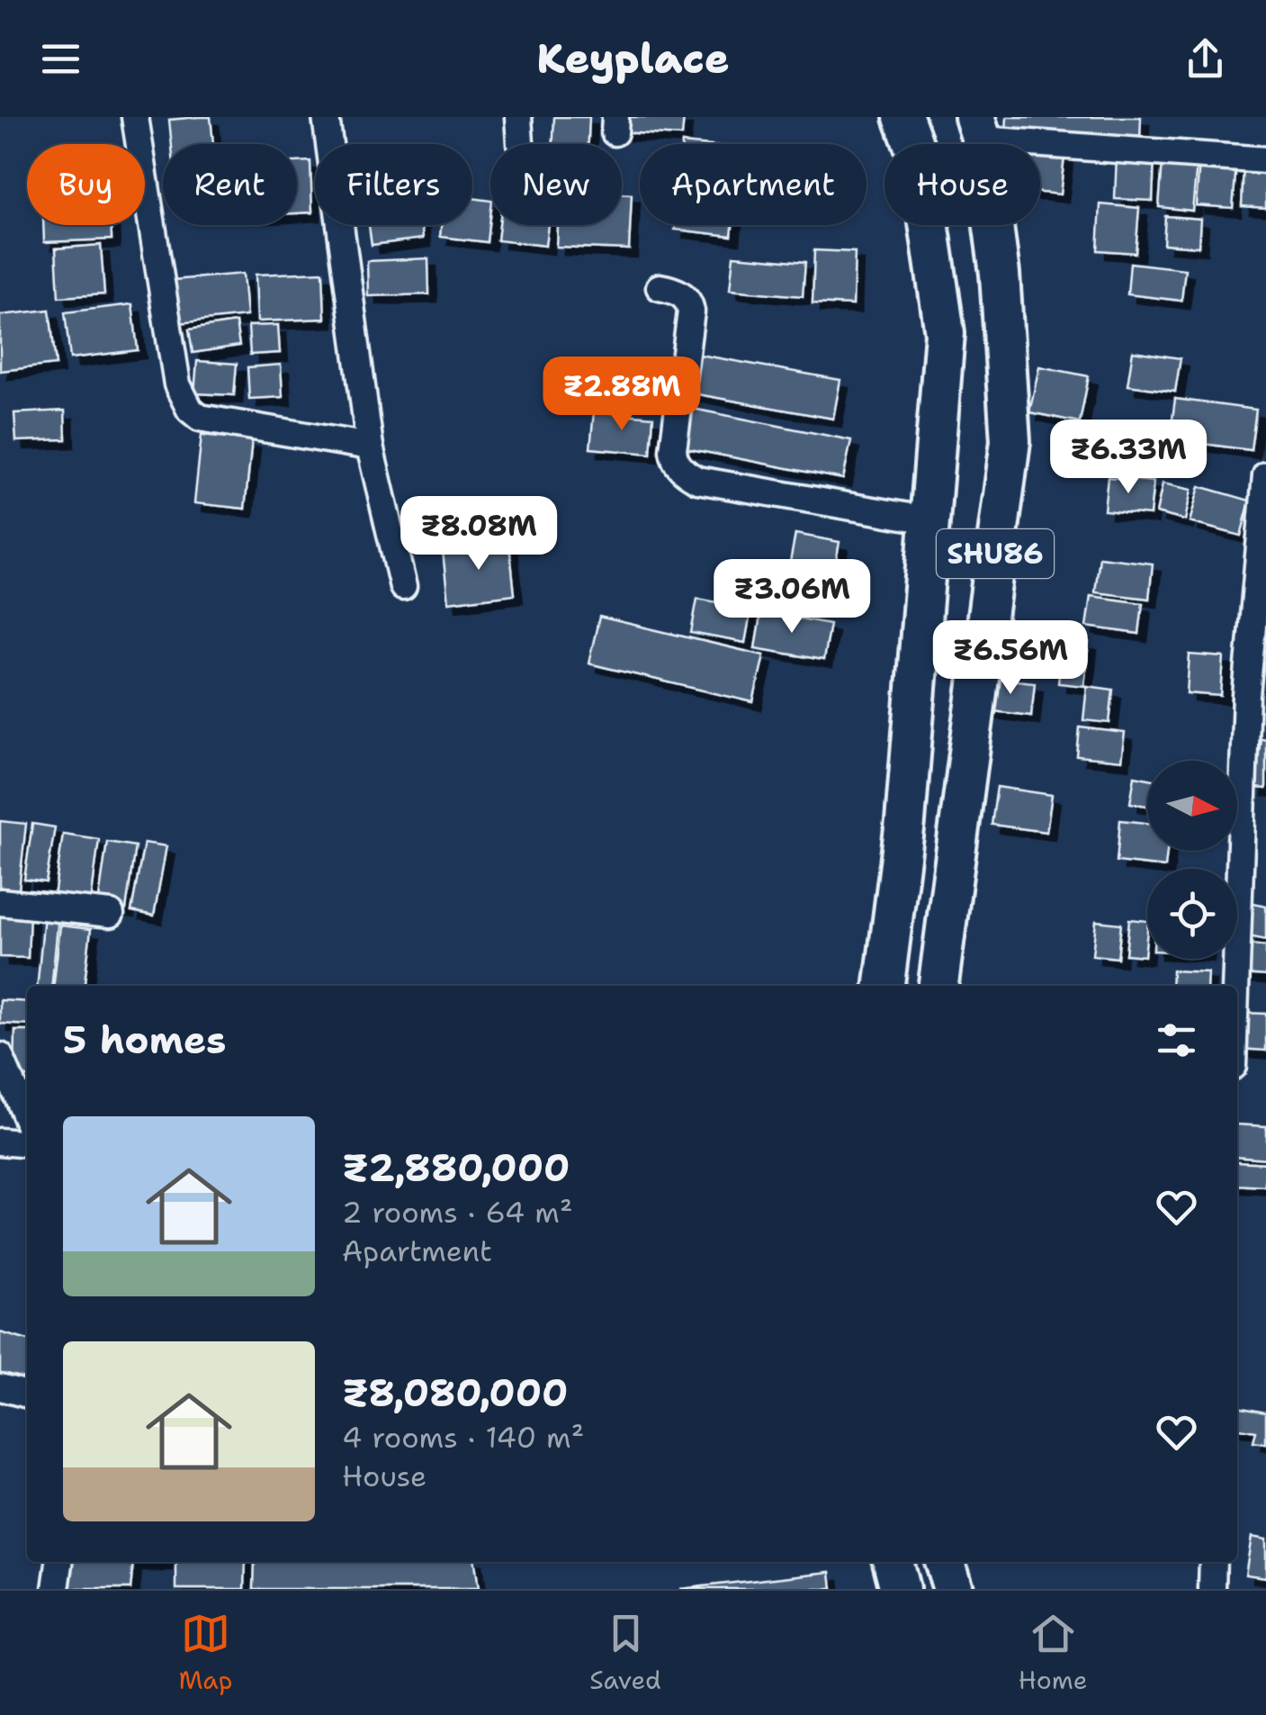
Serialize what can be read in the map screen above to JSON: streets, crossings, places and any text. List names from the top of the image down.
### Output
{
  "streets": {
    "main road": ["SHU86"]
  },
  "north": "right",
  "page": {
    "header": "Keyplace",
    "chip": [
      "Buy",
      "Rent",
      "Filters",
      "New",
      "Apartment",
      "House"
    ],
    "price": [
      "₹2.88M",
      "₹6.33M",
      "₹8.08M",
      "₹3.06M",
      "₹6.56M"
    ],
    "heading": "5 homes",
    "list": [
      {
        "name": "₹2,880,000",
        "note": "2 rooms · 64 m² · Apartment"
      },
      {
        "name": "₹8,080,000",
        "note": "4 rooms · 140 m² · House"
      }
    ],
    "tabs": ["Map", "Saved", "Home"]
  }
}
